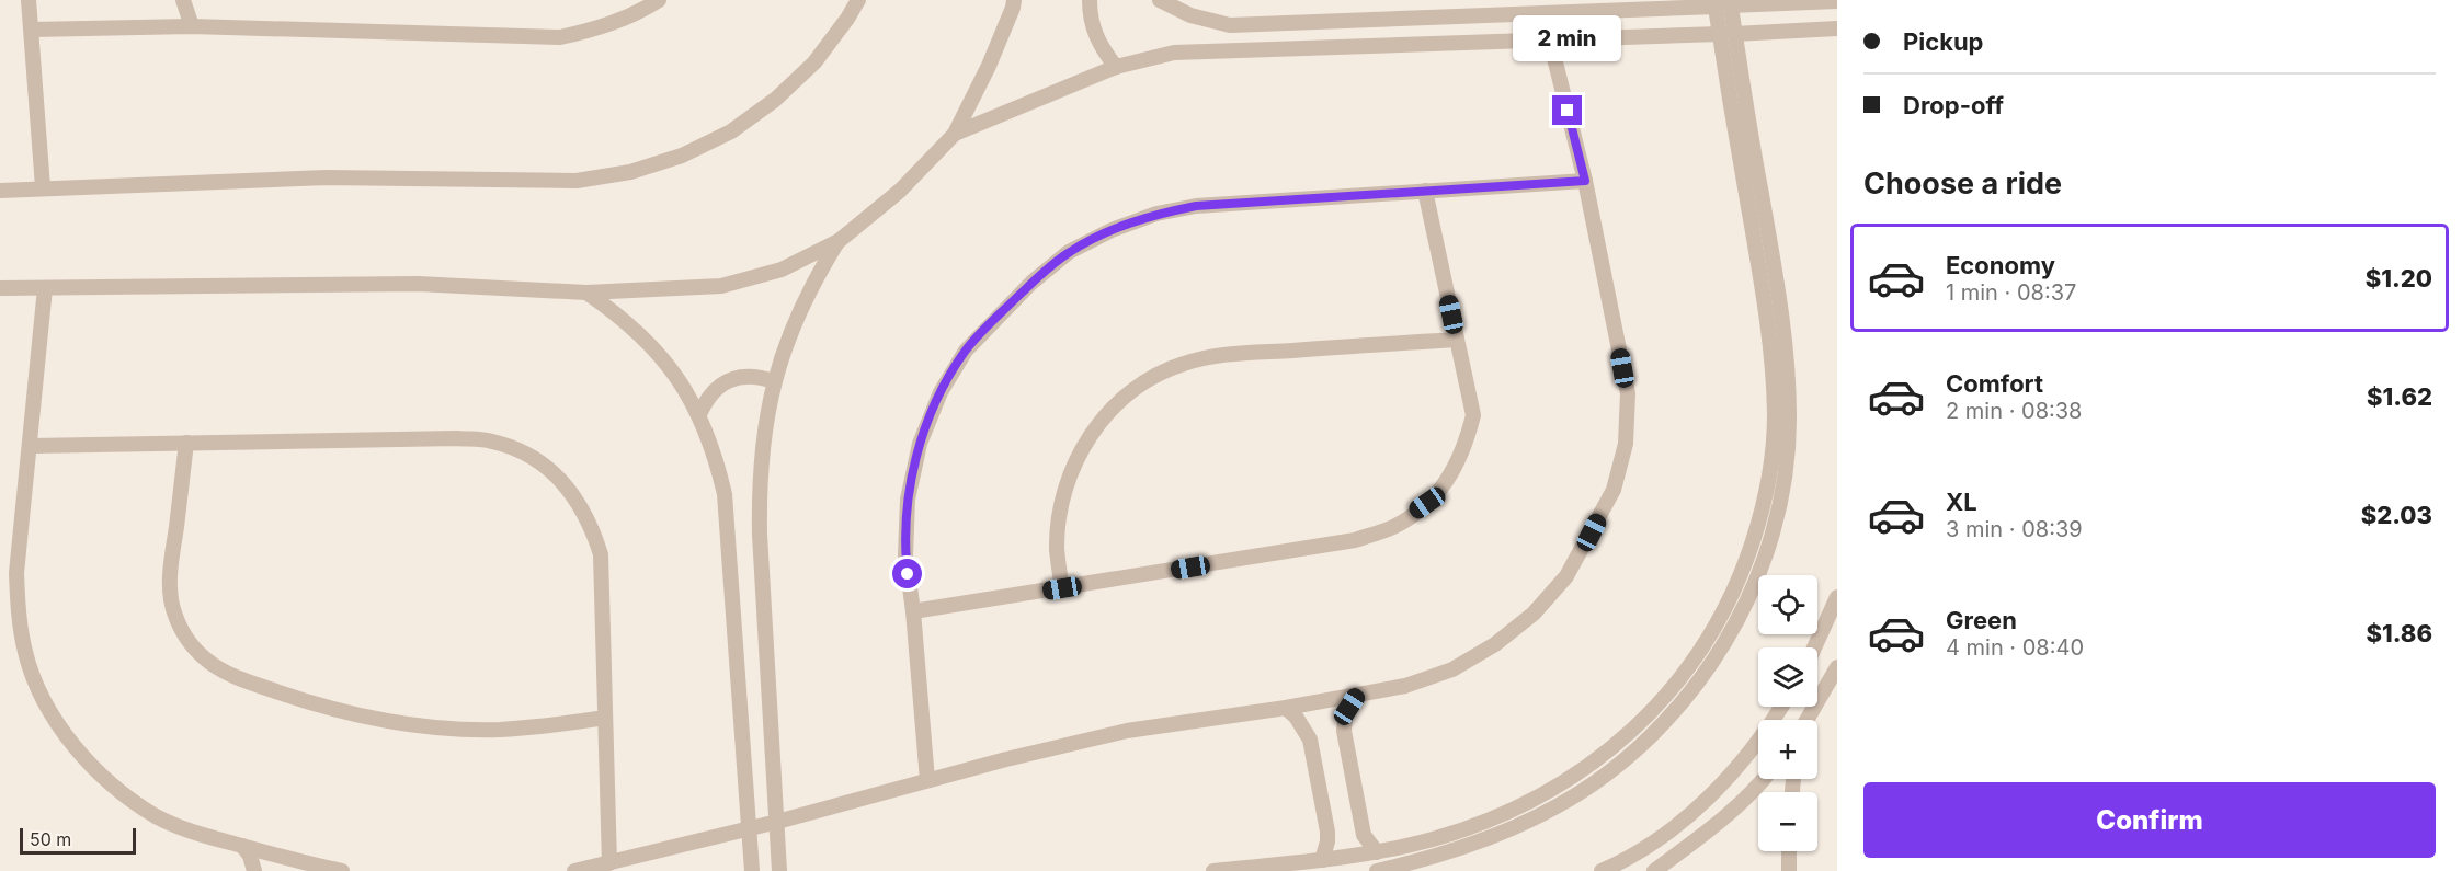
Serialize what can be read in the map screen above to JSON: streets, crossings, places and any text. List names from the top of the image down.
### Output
{
  "scale_bar": "50 m",
  "page": {
    "banner": ["Pickup", "Drop-off"],
    "bubble": "2 min",
    "heading": "Choose a ride",
    "list": [
      {
        "name": "Economy",
        "note": "1 min · 08:37",
        "value": "$1.20"
      },
      {
        "name": "Comfort",
        "note": "2 min · 08:38",
        "value": "$1.62"
      },
      {
        "name": "XL",
        "note": "3 min · 08:39",
        "value": "$2.03"
      },
      {
        "name": "Green",
        "note": "4 min · 08:40",
        "value": "$1.86"
      }
    ],
    "map_buttons": ["+", "−"],
    "buttons": "Confirm",
    "scale": "50 m"
  }
}
